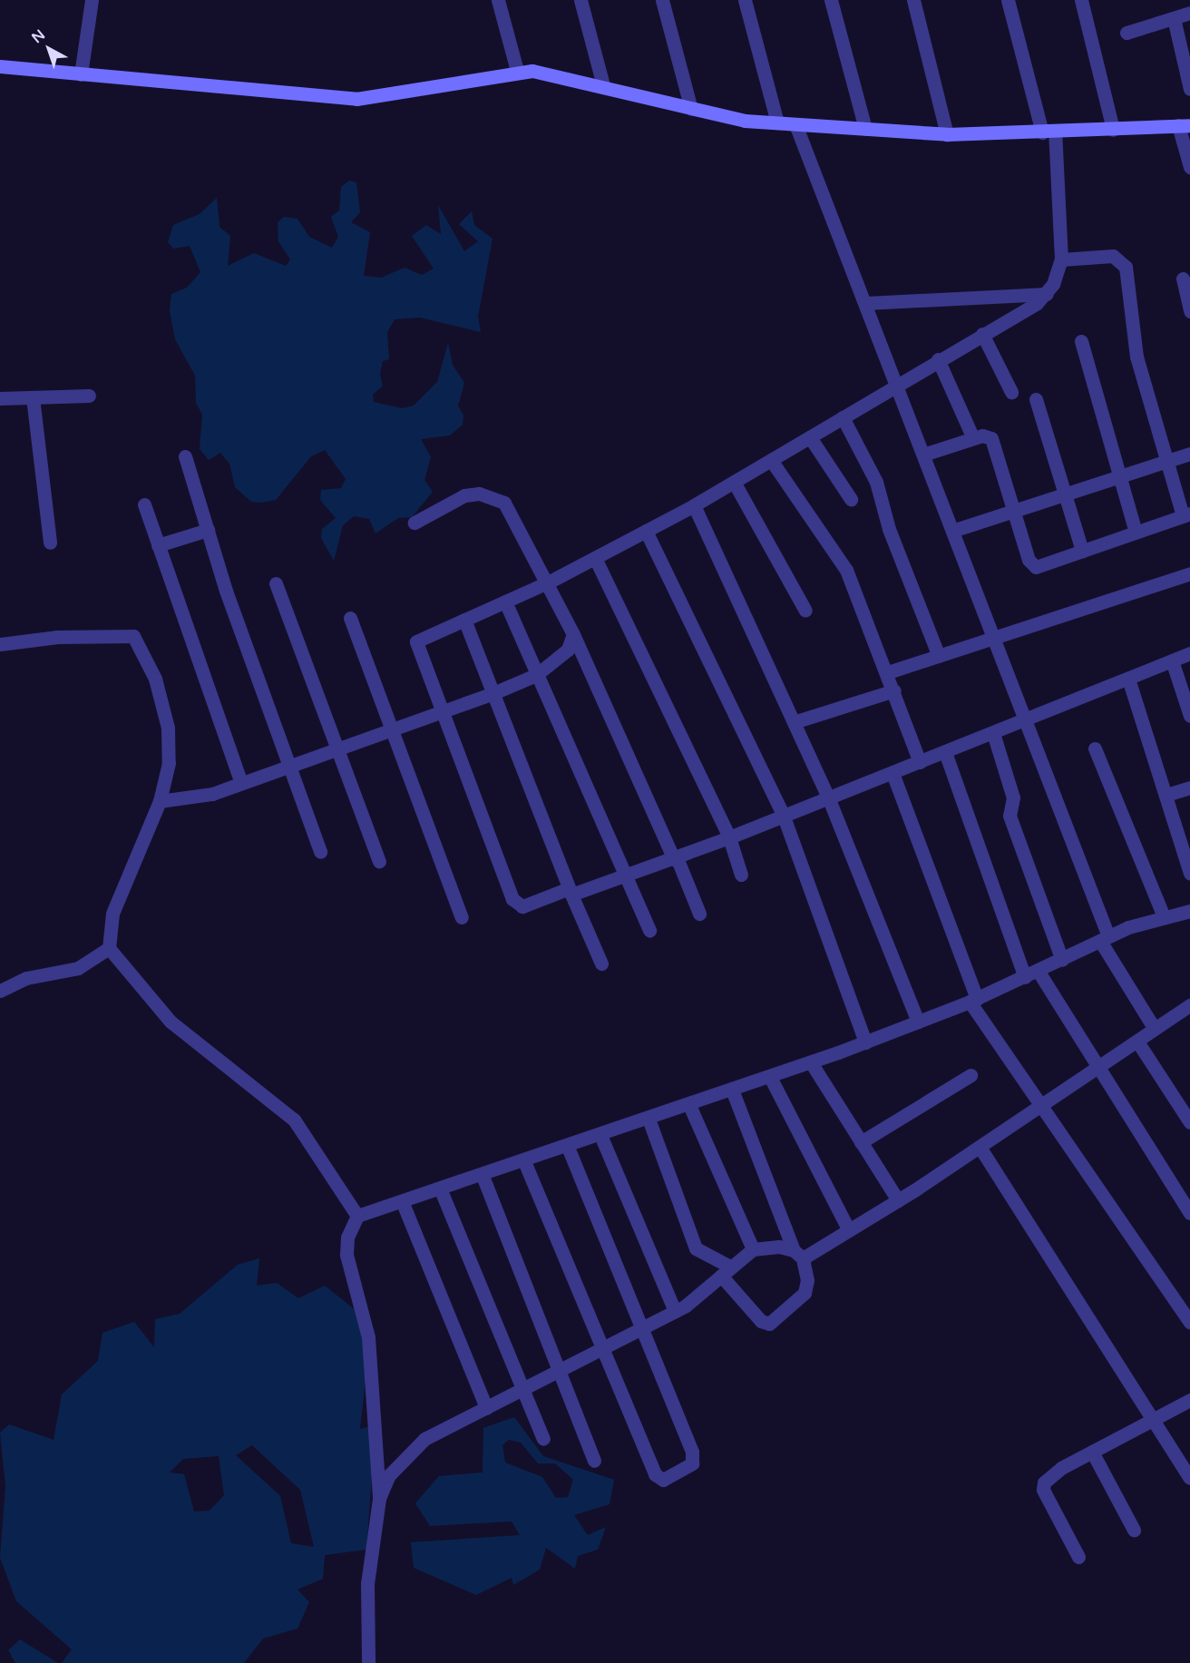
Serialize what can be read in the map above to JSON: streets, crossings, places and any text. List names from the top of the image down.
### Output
{
  "north": "top left"
}
